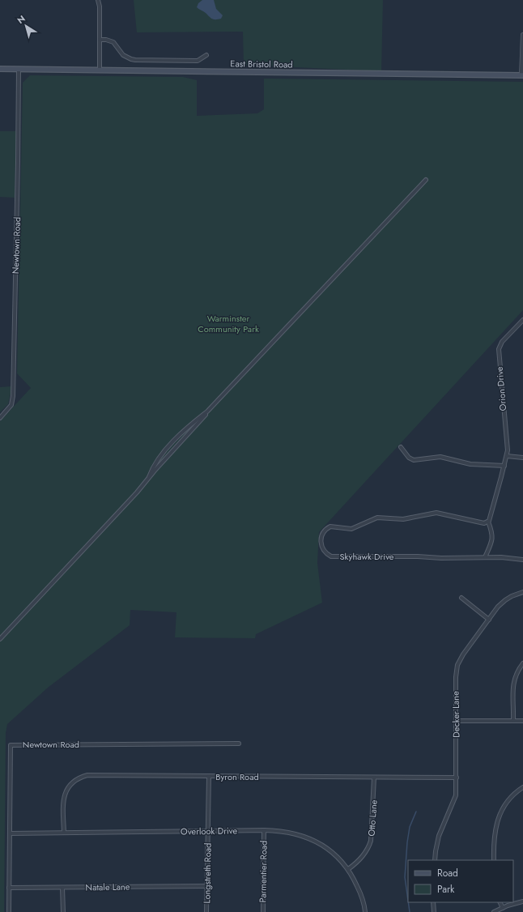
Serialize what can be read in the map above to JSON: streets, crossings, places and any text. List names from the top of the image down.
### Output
{
  "streets": {
    "main road": ["East Bristol Road"],
    "street": [
      "Newtown Road",
      "Orion Drive",
      "Skyhawk Drive",
      "Decker Lane",
      "Byron Road",
      "Otto Lane",
      "Overlook Drive",
      "Parmentier Road",
      "Longstreth Road",
      "Natale Lane"
    ]
  },
  "crossings": [
    ["East Bristol Road", "Newtown Road"],
    ["Newtown Road", "Overlook Drive"],
    ["Newtown Road", "Natale Lane"],
    ["Decker Lane", "Byron Road"],
    ["Byron Road", "Otto Lane"],
    ["Byron Road", "Overlook Drive"],
    ["Byron Road", "Longstreth Road"],
    ["Otto Lane", "Overlook Drive"],
    ["Overlook Drive", "Parmentier Road"],
    ["Overlook Drive", "Longstreth Road"],
    ["Longstreth Road", "Natale Lane"]
  ],
  "parks": ["Warminster Community Park"],
  "legend": ["Road", "Park"],
  "north": "top left"
}
